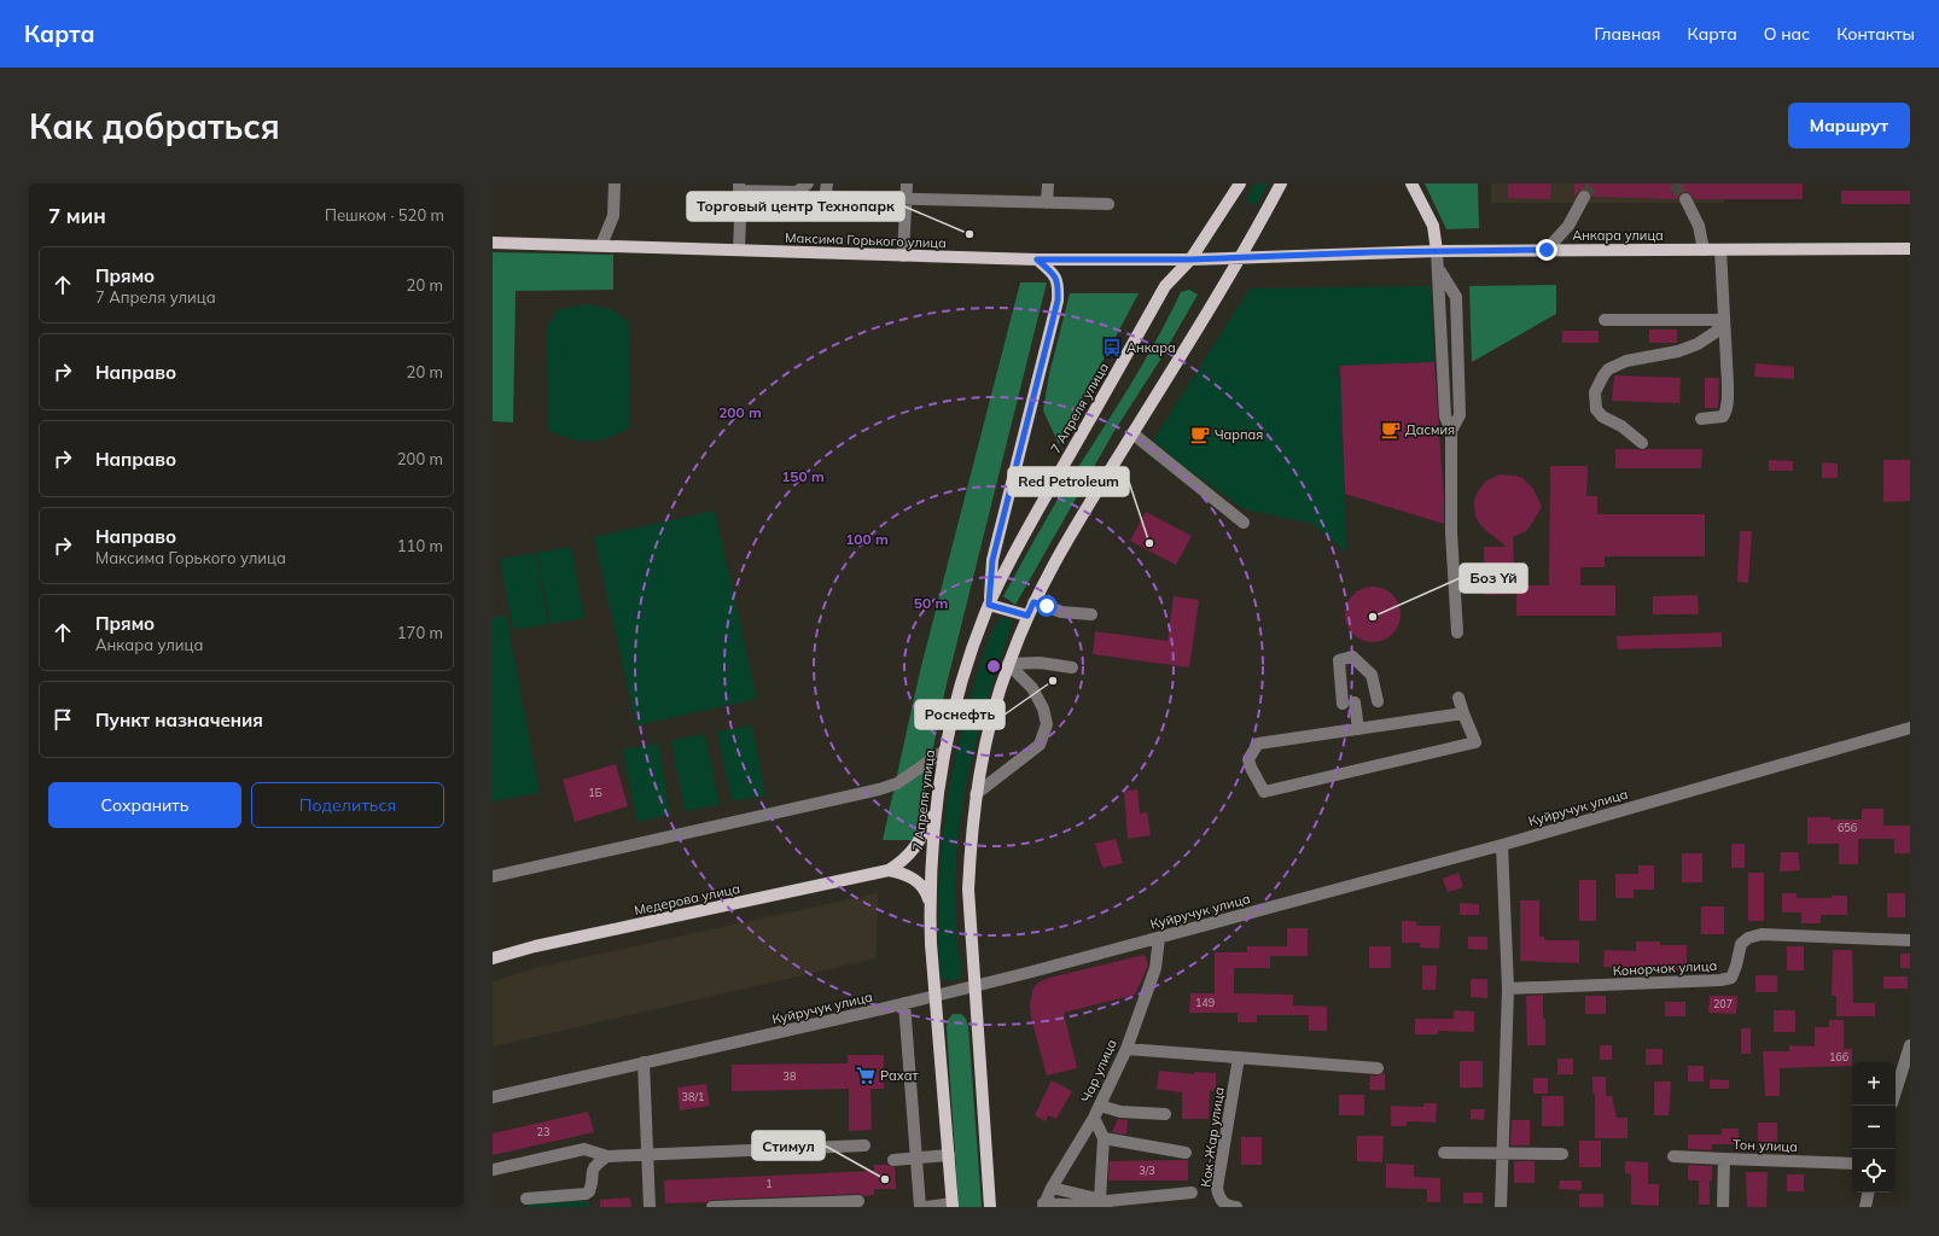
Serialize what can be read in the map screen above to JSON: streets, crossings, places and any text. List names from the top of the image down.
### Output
{
  "streets": {
    "main road": [
      "Анкара улица",
      "Максима Горького улица",
      "7 Апреля улица",
      "Медерова улица"
    ],
    "street": [
      "Куйручук улица",
      "Конорчок улица",
      "Чар улица",
      "Кок-Жар улица",
      "Тон улица"
    ]
  },
  "crossings": [
    ["Анкара улица", "Максима Горького улица"],
    ["Максима Горького улица", "7 Апреля улица"],
    ["7 Апреля улица", "Куйручук улица"],
    ["7 Апреля улица", "Медерова улица"],
    ["Куйручук улица", "Чар улица"]
  ],
  "places": {
    "other": [
      "Торговый центр Технопарк",
      "Red Petroleum",
      "Боз Үй",
      "Роснефть",
      "Стимул"
    ],
    "bus stop": ["Анкара"],
    "cafe": ["Дасмия", "Чарпая"],
    "supermarket": ["Рахат"]
  },
  "house_numbers": [
    "1Б",
    "656",
    "149",
    "207",
    "166",
    "38",
    "38/1",
    "23",
    "3/3",
    "1"
  ],
  "page": {
    "header": "Карта",
    "nav": [
      "Главная",
      "Карта",
      "О нас",
      "Контакты"
    ],
    "buttons": [
      "Маршрут",
      ["Сохранить", "Поделиться"]
    ],
    "title": "Как добраться",
    "heading": ["7 мин", "Пешком · 520 m"],
    "list": [
      ["Прямо", "7 Апреля улица", "20 m"],
      ["Направо", "20 m"],
      ["Направо", "200 m"],
      ["Направо", "Максима Горького улица", "110 m"],
      ["Прямо", "Анкара улица", "170 m"],
      "Пункт назначения"
    ],
    "map_buttons": ["+", "−"]
  },
  "rings": [
    "200 m",
    "150 m",
    "100 m",
    "50 m"
  ]
}
